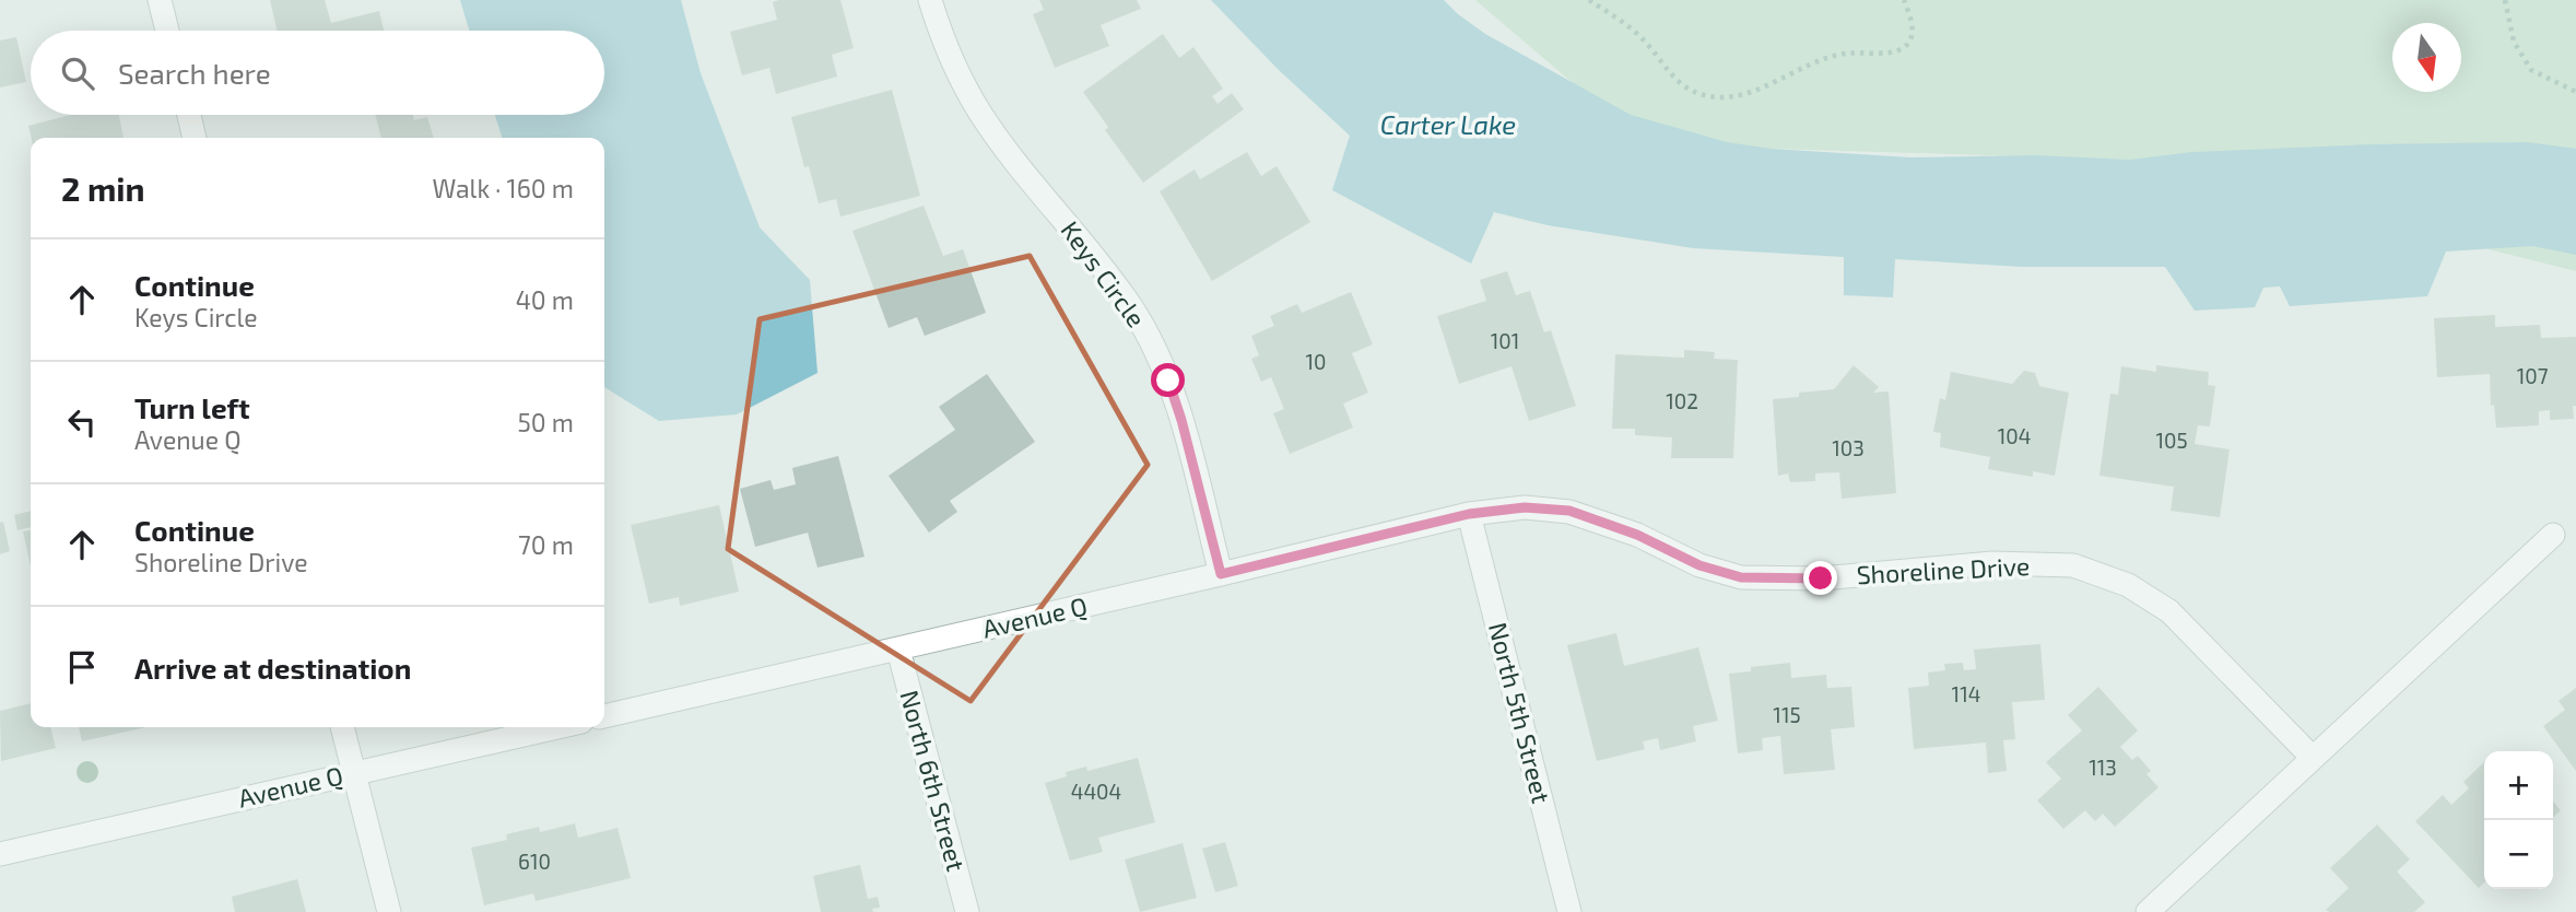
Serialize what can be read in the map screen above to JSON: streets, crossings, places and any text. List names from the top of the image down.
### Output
{
  "streets": {
    "street": [
      "Keys Circle",
      "Shoreline Drive",
      "Avenue Q",
      "North 5th Street",
      "North 6th Street"
    ]
  },
  "crossings": [
    ["Keys Circle", "Avenue Q"],
    ["Shoreline Drive", "Avenue Q"],
    ["Shoreline Drive", "North 5th Street"],
    ["Avenue Q", "North 5th Street"],
    ["Avenue Q", "North 6th Street"]
  ],
  "water": ["Carter Lake"],
  "house_numbers": [
    "101",
    "10",
    "107",
    "102",
    "104",
    "105",
    "103",
    "114",
    "115",
    "113",
    "4404",
    "610"
  ],
  "north": "bottom",
  "page": {
    "search": "Search here",
    "heading": ["2 min", "Walk · 160 m"],
    "list": [
      ["Continue", "Keys Circle", "40 m"],
      ["Turn left", "Avenue Q", "50 m"],
      ["Continue", "Shoreline Drive", "70 m"],
      "Arrive at destination"
    ],
    "map_buttons": ["+", "−"]
  }
}
